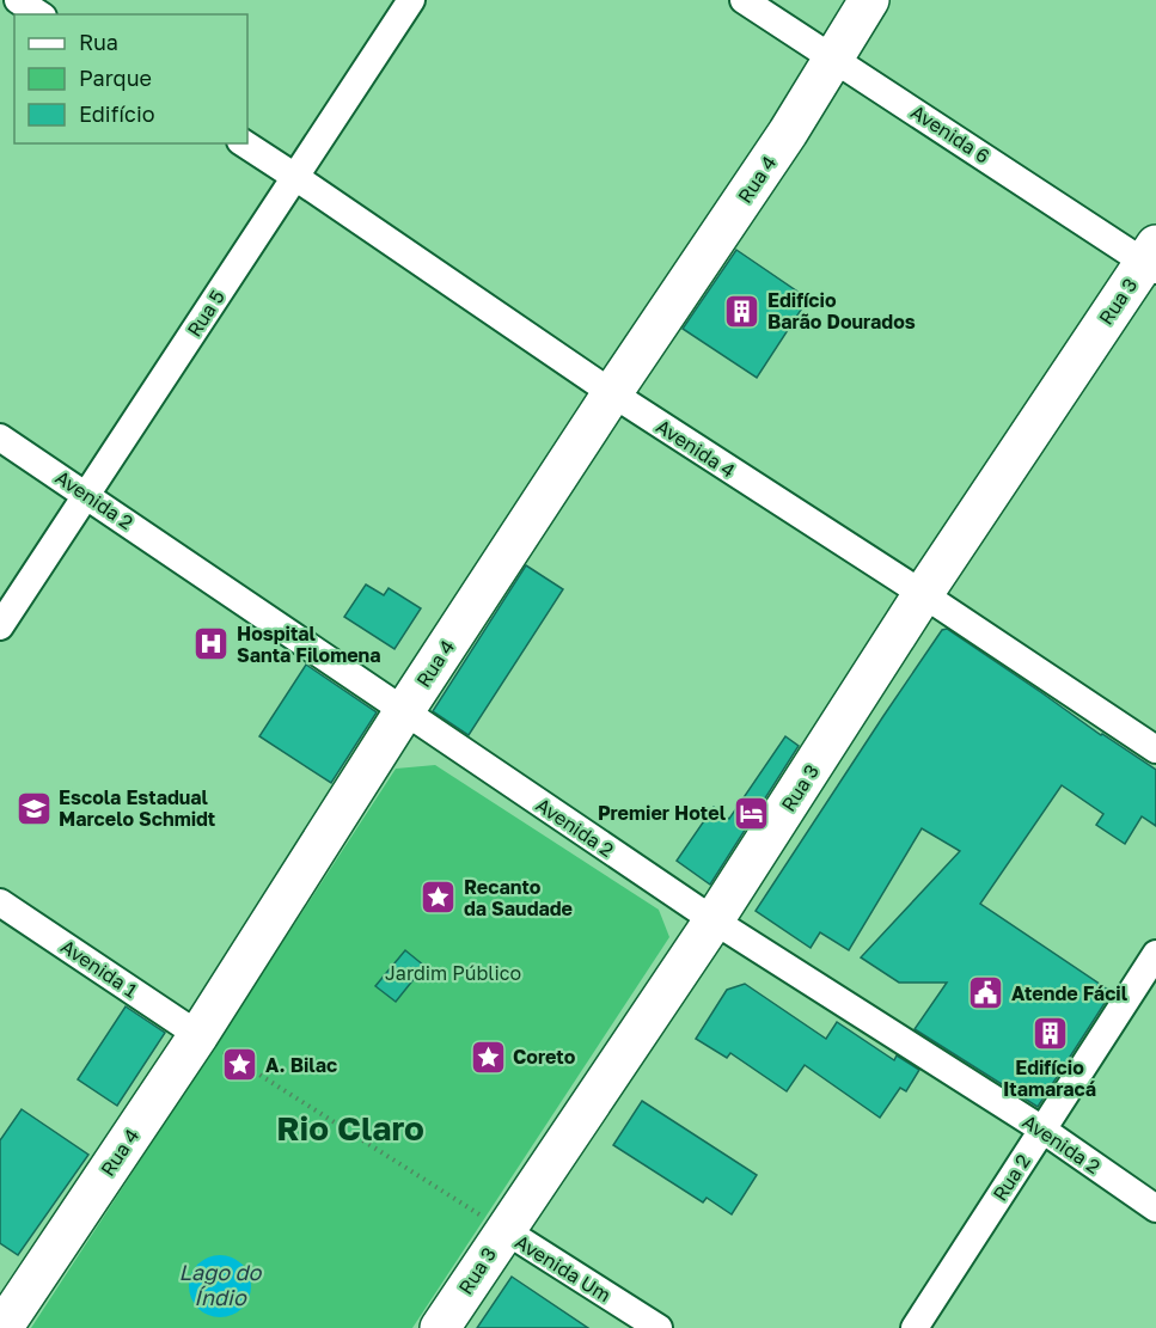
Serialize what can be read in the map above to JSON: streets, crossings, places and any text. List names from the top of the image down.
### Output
{
  "streets": {
    "main road": ["Rua 4", "Rua 3"],
    "street": [
      "Avenida 6",
      "Rua 5",
      "Avenida 4",
      "Avenida 2",
      "Avenida 1",
      "Rua 2",
      "Avenida Um"
    ]
  },
  "crossings": [
    ["Avenida 6", "Rua 4"],
    ["Avenida 6", "Rua 3"],
    ["Rua 4", "Avenida 4"],
    ["Rua 4", "Avenida 2"],
    ["Rua 4", "Avenida 1"],
    ["Rua 3", "Avenida 4"],
    ["Rua 3", "Avenida 2"],
    ["Rua 3", "Avenida Um"],
    ["Rua 5", "Avenida 4"],
    ["Rua 5", "Avenida 2"],
    ["Avenida 2", "Rua 2"]
  ],
  "districts": ["Rio Claro"],
  "water": ["Lago do Índio"],
  "parks": ["Jardim Público"],
  "places": {
    "building": ["Edifício Barão Dourados", "Edifício Itamaracá"],
    "hospital": ["Hospital Santa Filomena"],
    "school or university": ["Escola Estadual Marcelo Schmidt"],
    "hotel": ["Premier Hotel"],
    "place": ["Recanto da Saudade", "Coreto", "A. Bilac"],
    "public building": ["Atende Fácil"]
  },
  "legend": ["Rua", "Parque", "Edifício"]
}
